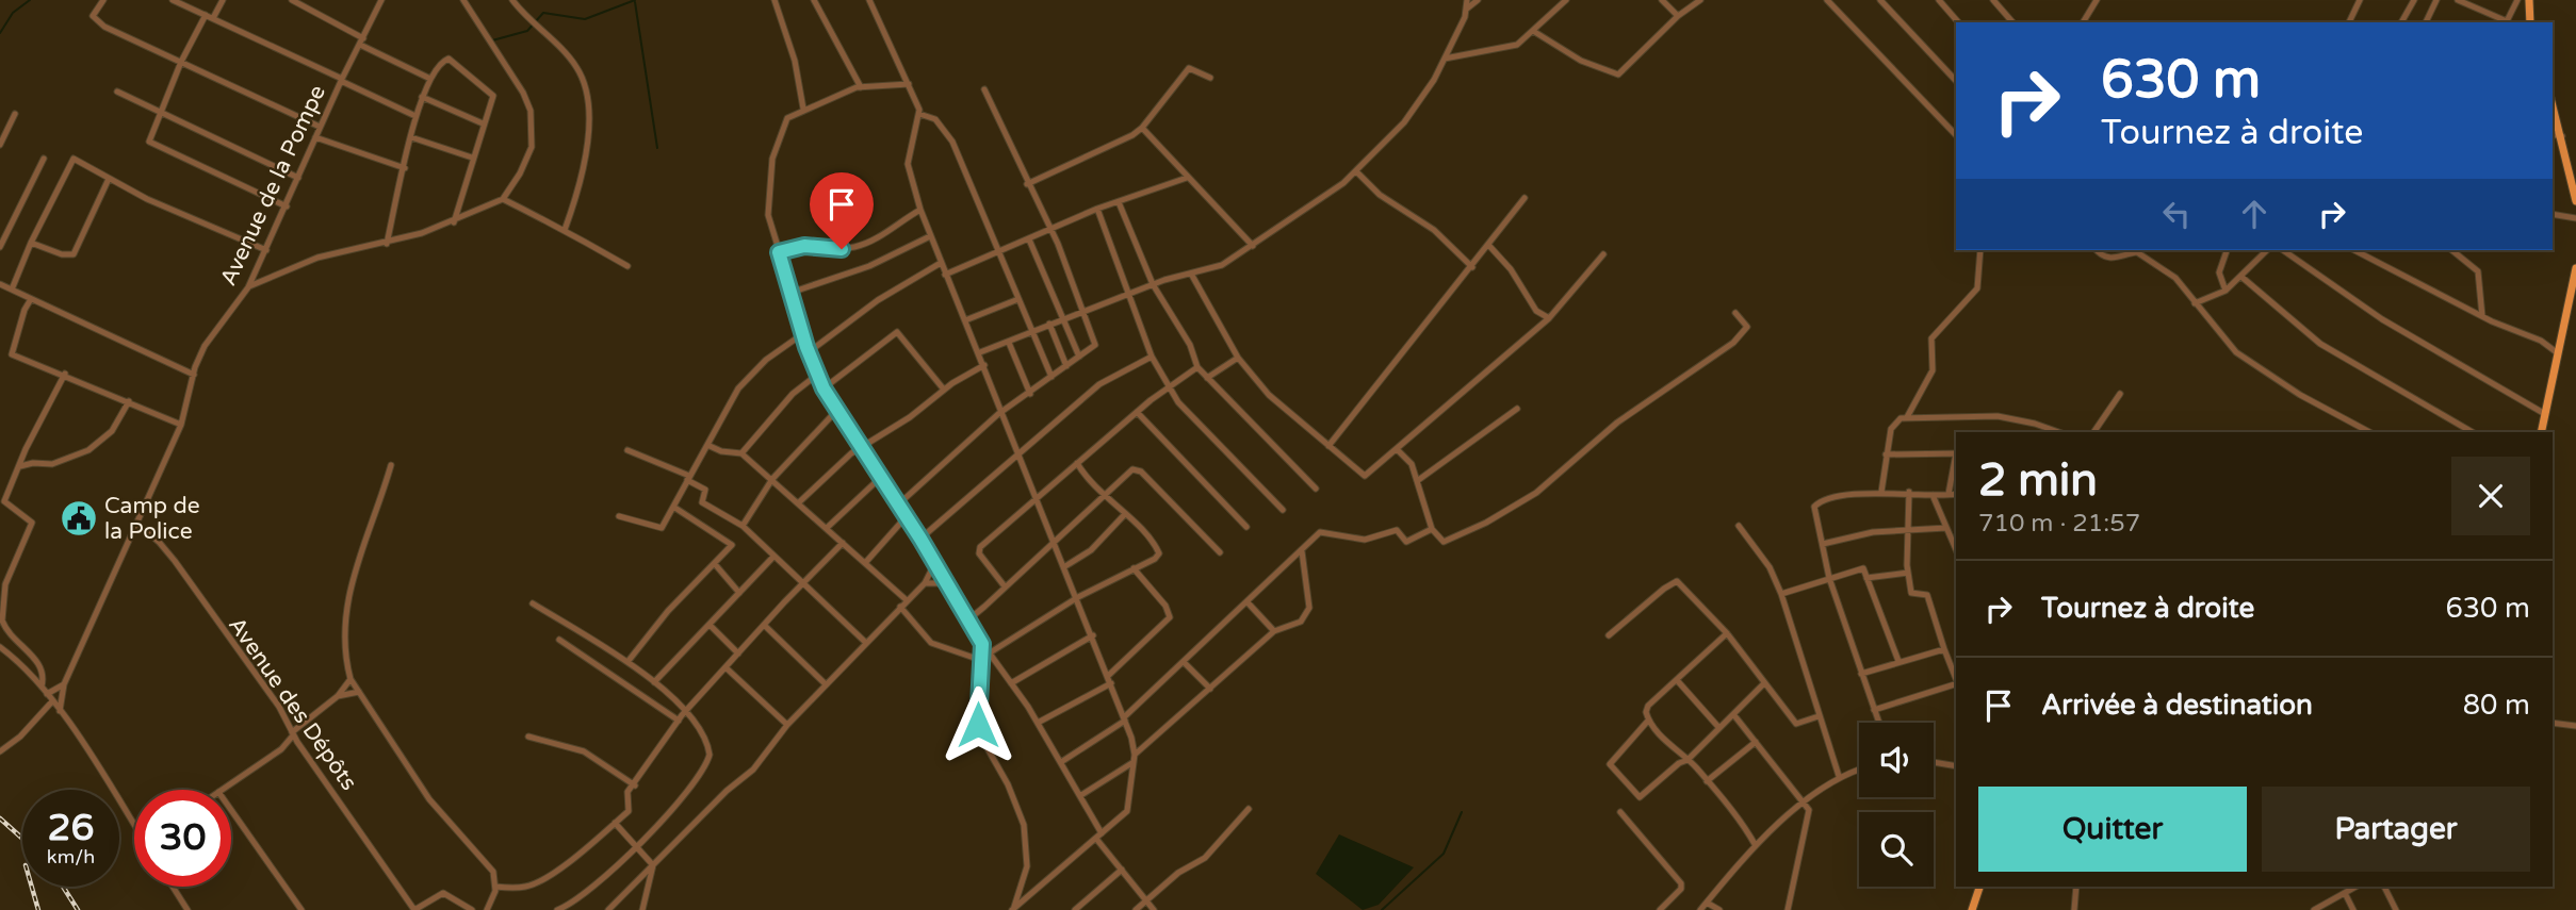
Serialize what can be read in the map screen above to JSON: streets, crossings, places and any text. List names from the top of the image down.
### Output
{
  "streets": {
    "street": ["Avenue de la Pompe", "Avenue des Dépôts"]
  },
  "crossings": [
    ["Avenue de la Pompe", "Avenue des Dépôts"]
  ],
  "places": {
    "public building": ["Camp de la Police"]
  },
  "page": {
    "turn": ["630 m", "Tournez à droite"],
    "heading": ["2 min", "710 m · 21:57"],
    "list": [
      {
        "name": "Tournez à droite",
        "value": "630 m"
      },
      {
        "name": "Arrivée à destination",
        "value": "80 m"
      }
    ],
    "buttons": ["Quitter", "Partager"],
    "speed": "26 km/h",
    "limit": "30"
  }
}
